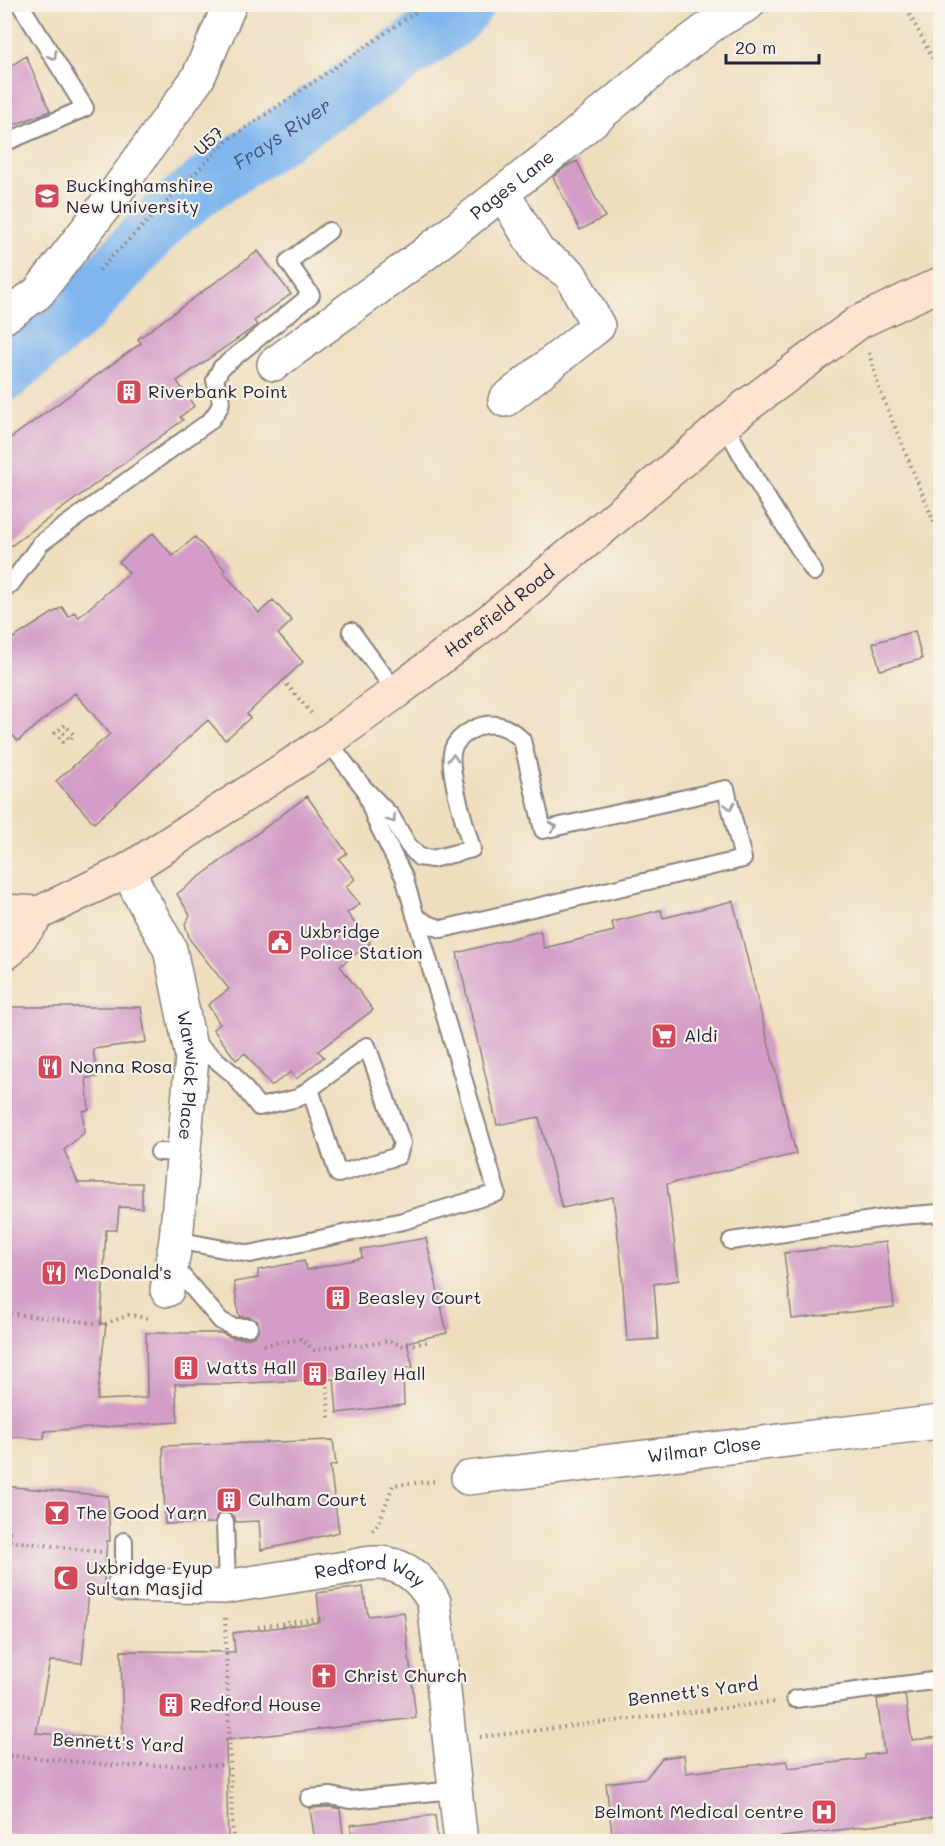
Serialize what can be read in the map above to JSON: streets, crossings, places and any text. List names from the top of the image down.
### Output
{
  "streets": {
    "main road": ["Harefield Road"],
    "street": [
      "Pages Lane",
      "Warwick Place",
      "Wilmar Close",
      "Redford Way"
    ],
    "path": ["U57", "Bennett's Yard"]
  },
  "crossings": [
    ["Harefield Road", "Warwick Place"],
    ["Redford Way", "Bennett's Yard"]
  ],
  "water": ["Frays River"],
  "places": {
    "school or university": ["Buckinghamshire New University"],
    "building": [
      "Riverbank Point",
      "Beasley Court",
      "Watts Hall",
      "Bailey Hall",
      "Culham Court",
      "Redford House"
    ],
    "public building": ["Uxbridge Police Station"],
    "supermarket": ["Aldi"],
    "restaurant": ["Nonna Rosa", "McDonald's"],
    "bar": ["The Good Yarn"],
    "mosque": ["Uxbridge Eyup Sultan Masjid"],
    "church": ["Christ Church"],
    "hospital": ["Belmont Medical centre"]
  },
  "scale_bar": "20 m"
}
